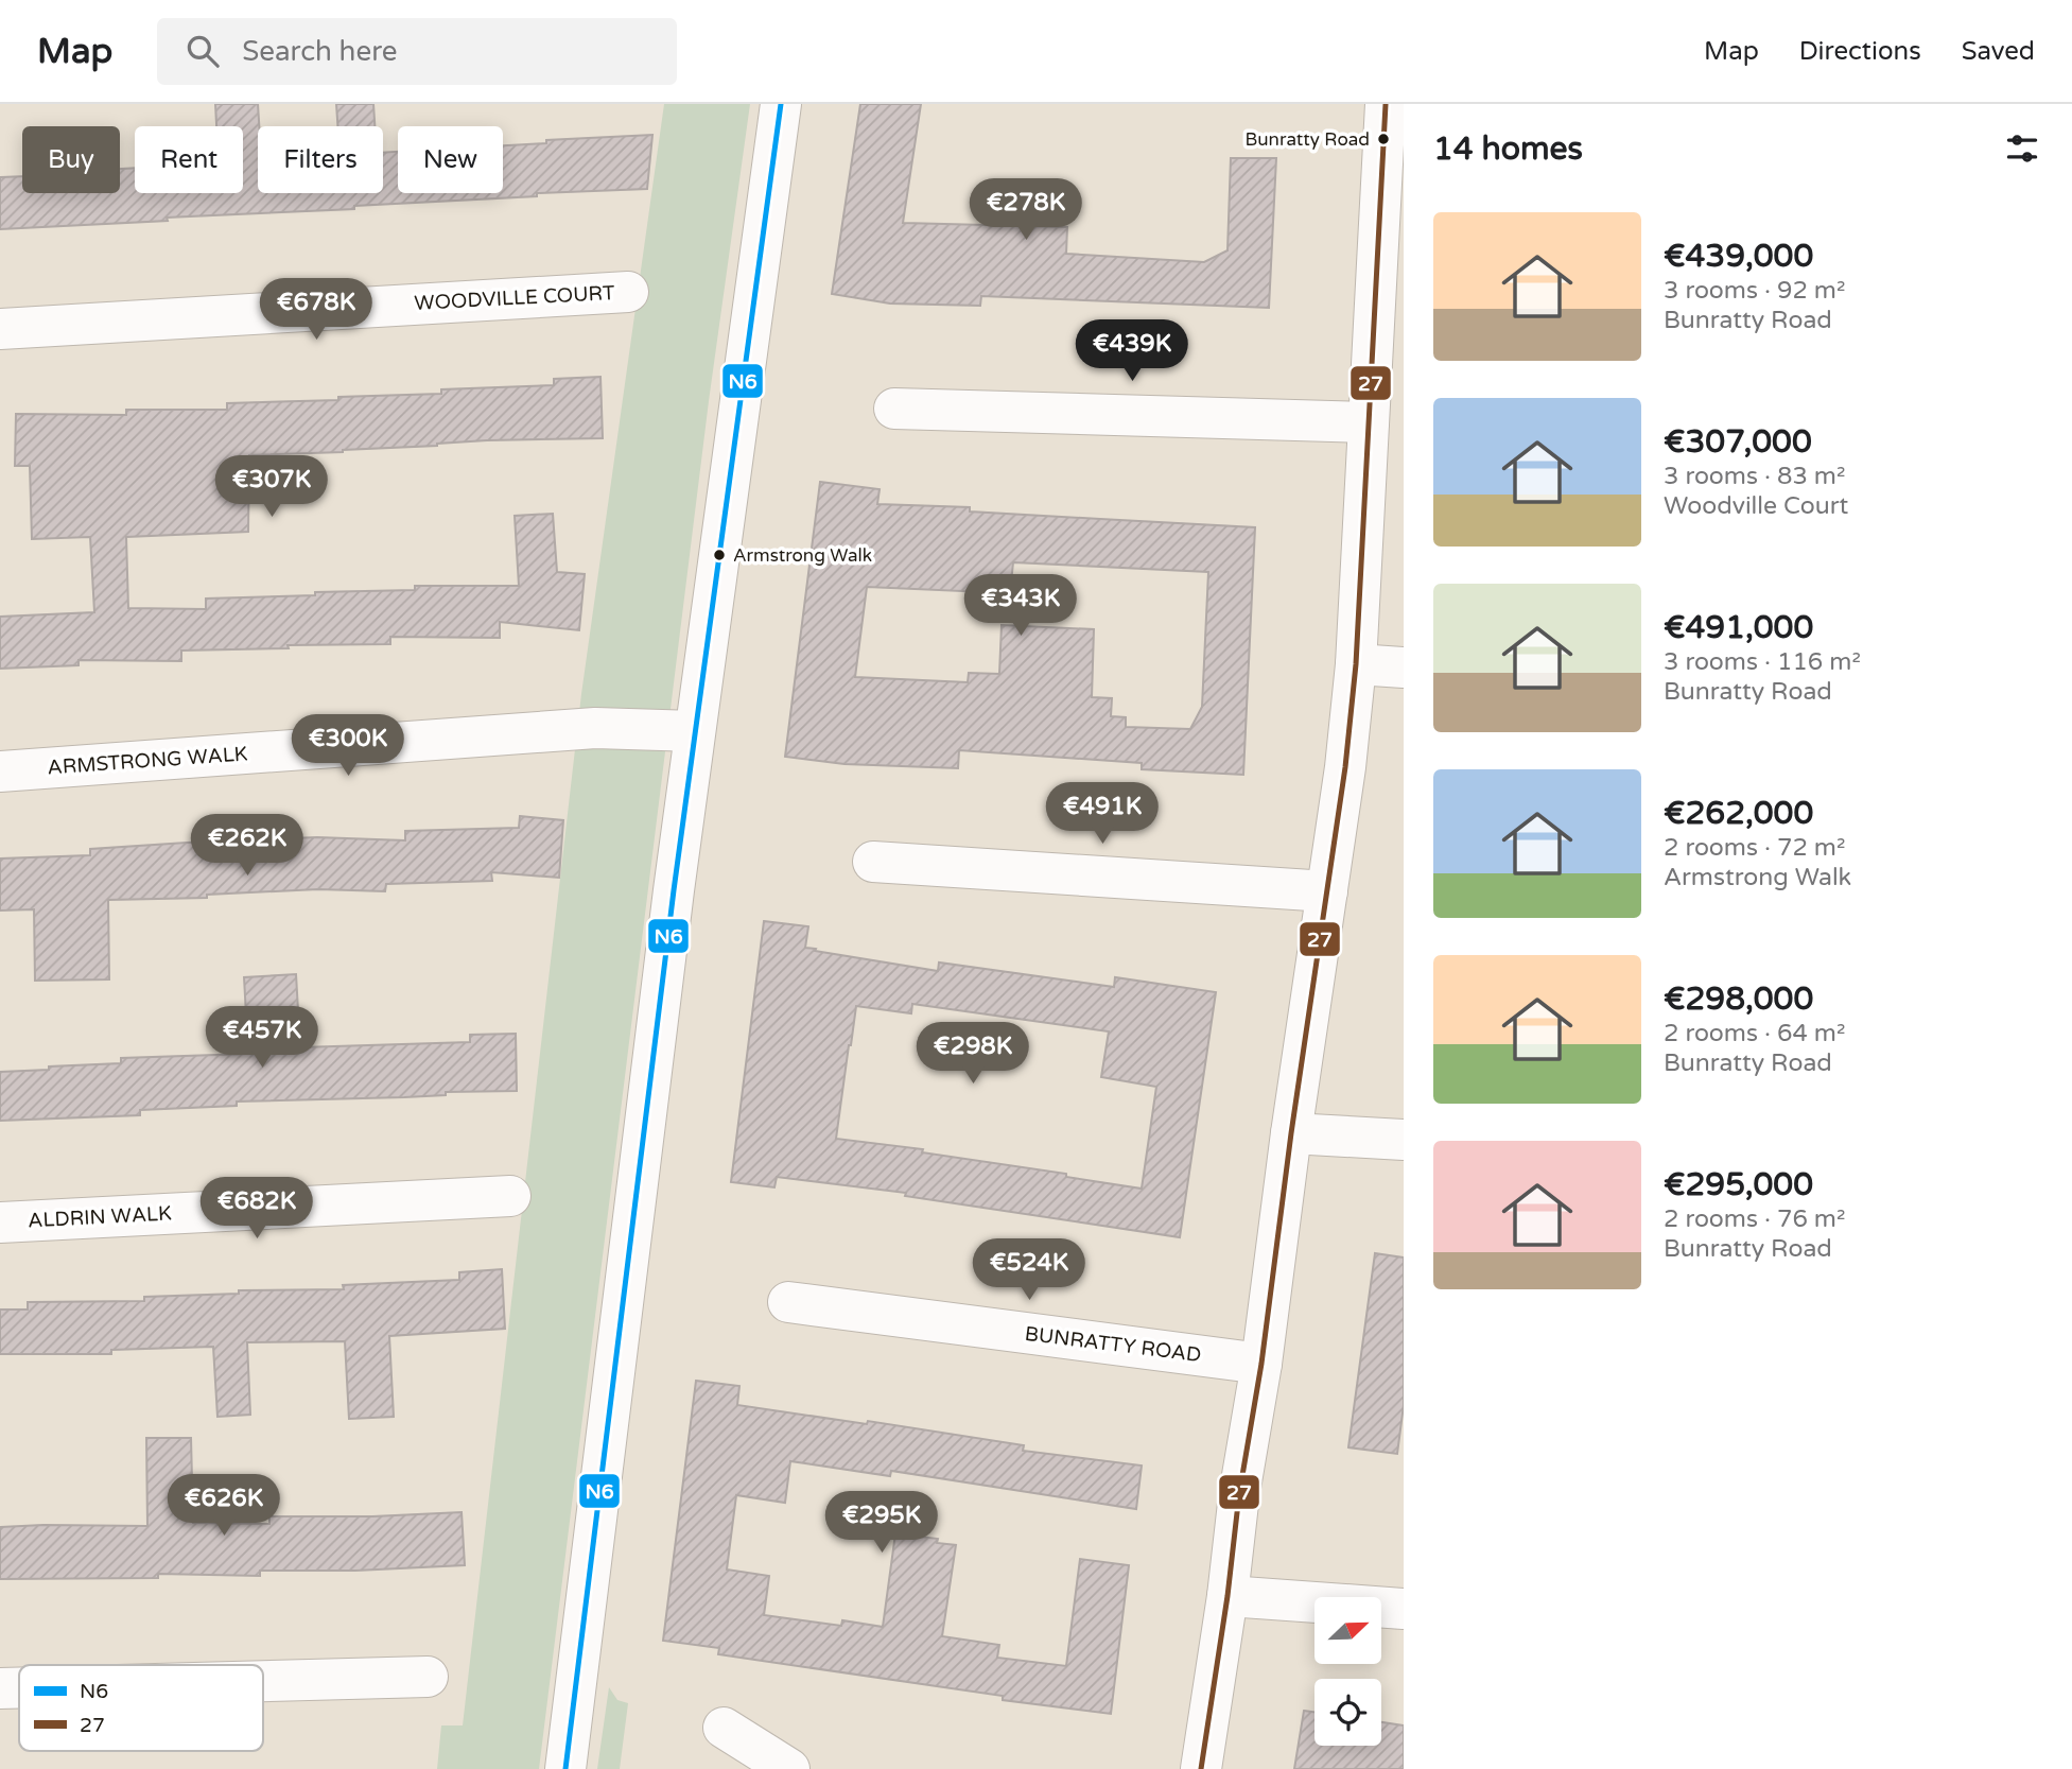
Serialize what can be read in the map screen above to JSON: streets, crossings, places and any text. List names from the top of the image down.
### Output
{
  "streets": {
    "street": [
      "WOODVILLE COURT",
      "ARMSTRONG WALK",
      "ALDRIN WALK",
      "BUNRATTY ROAD"
    ]
  },
  "places": ["Bunratty Road", "Armstrong Walk"],
  "lines": ["transit line N6", "transit line 27"],
  "legend": ["N6", "27"],
  "north": "top right",
  "page": {
    "header": "Map",
    "search": "Search here",
    "nav": ["Map", "Directions", "Saved"],
    "heading": "14 homes",
    "chip": [
      "Buy",
      "Rent",
      "Filters",
      "New"
    ],
    "price": [
      "€278K",
      "€678K",
      "€439K",
      "€307K",
      "€343K",
      "€300K",
      "€491K",
      "€262K",
      "€457K",
      "€298K",
      "€682K",
      "€524K",
      "€626K",
      "€295K"
    ],
    "list": [
      {
        "name": "€439,000",
        "note": "3 rooms · 92 m² · Bunratty Road"
      },
      {
        "name": "€307,000",
        "note": "3 rooms · 83 m² · Woodville Court"
      },
      {
        "name": "€491,000",
        "note": "3 rooms · 116 m² · Bunratty Road"
      },
      {
        "name": "€262,000",
        "note": "2 rooms · 72 m² · Armstrong Walk"
      },
      {
        "name": "€298,000",
        "note": "2 rooms · 64 m² · Bunratty Road"
      },
      {
        "name": "€295,000",
        "note": "2 rooms · 76 m² · Bunratty Road"
      }
    ]
  }
}
